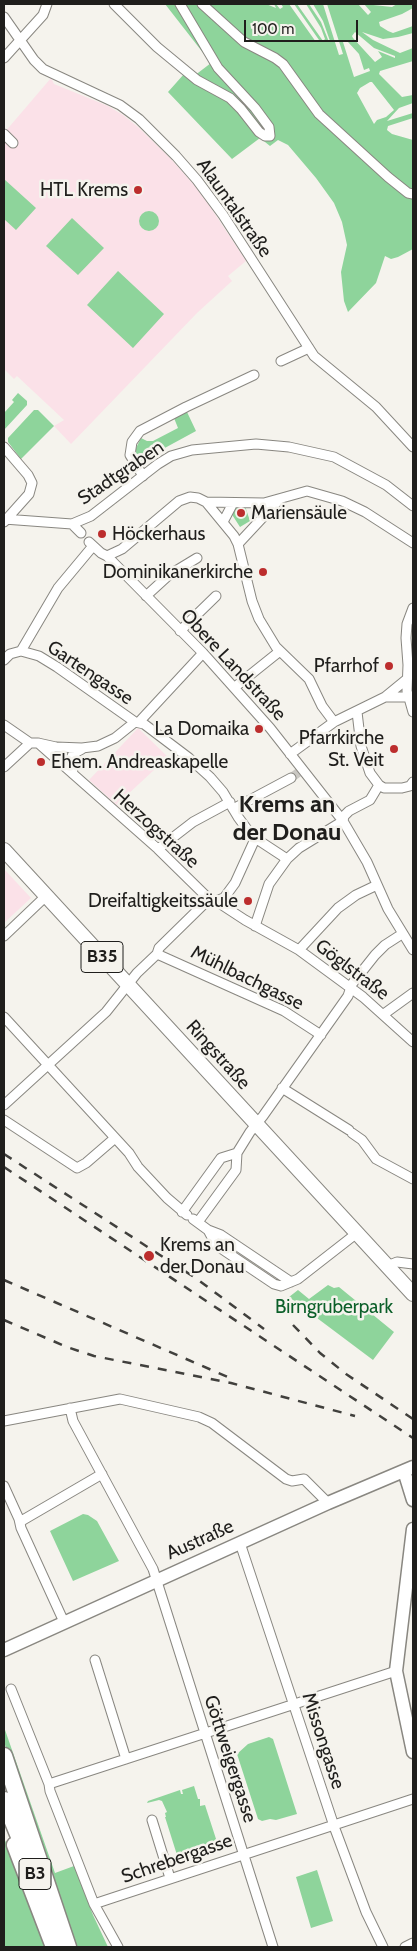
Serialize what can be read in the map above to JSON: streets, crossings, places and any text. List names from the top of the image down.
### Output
{
  "streets": {
    "highway": ["B3"],
    "main road": ["B35", "Ringstraße", "Austraße"],
    "street": [
      "Alauntalstraße",
      "Stadtgraben",
      "Obere Landstraße",
      "Gartengasse",
      "Herzogstraße",
      "Göglstraße",
      "Mühlbachgasse",
      "Missongasse",
      "Göttweigergasse",
      "Schrebergasse"
    ]
  },
  "crossings": [
    ["Obere Landstraße", "Gartengasse"],
    ["Herzogstraße", "Göglstraße"],
    ["B35", "Ringstraße"],
    ["Austraße", "Missongasse"],
    ["Austraße", "Göttweigergasse"],
    ["Missongasse", "Schrebergasse"],
    ["Göttweigergasse", "Schrebergasse"]
  ],
  "districts": ["Krems an der Donau"],
  "parks": ["Birngruberpark"],
  "places": [
    "HTL Krems",
    "Mariensäule",
    "Höckerhaus",
    "Dominikanerkirche",
    "Pfarrhof",
    "La Domaika",
    "Pfarrkirche St. Veit",
    "Ehem. Andreaskapelle",
    "Dreifaltigkeitssäule",
    "Krems an der Donau"
  ],
  "scale_bar": "100 m"
}
